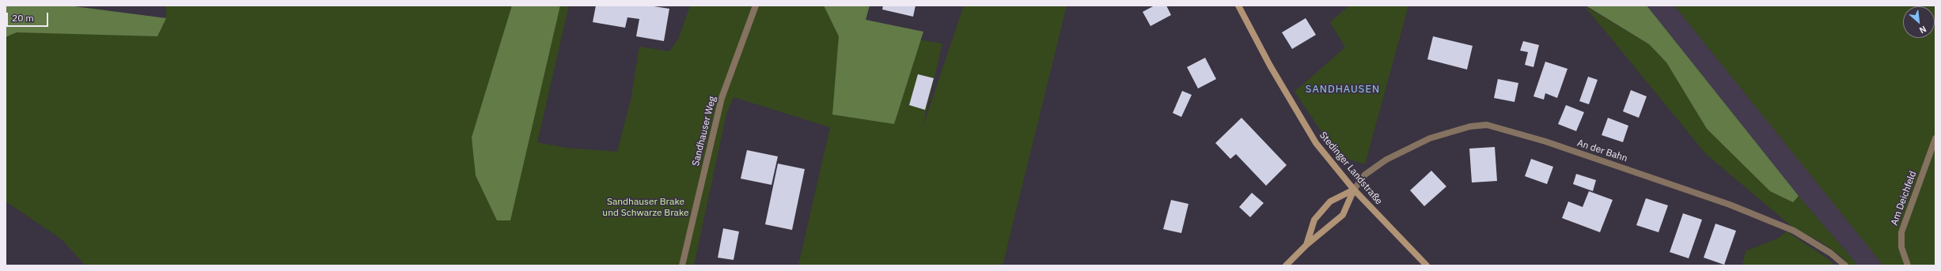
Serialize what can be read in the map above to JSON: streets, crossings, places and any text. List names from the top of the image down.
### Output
{
  "streets": {
    "main road": ["Stedinger Landstraße"],
    "street": ["Sandhauser Weg", "An der Bahn", "Am Deichfeld"]
  },
  "crossings": [
    ["An der Bahn", "Stedinger Landstraße"]
  ],
  "districts": ["SANDHAUSEN"],
  "parks": ["Sandhauser Brake und Schwarze Brake"],
  "scale_bar": "20 m",
  "north": "bottom right"
}
